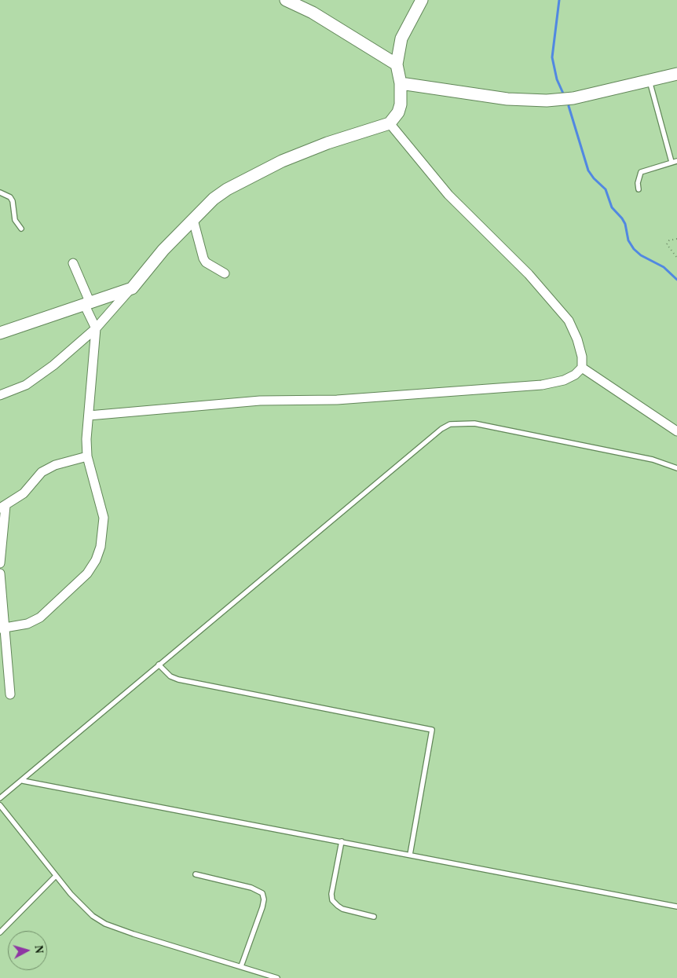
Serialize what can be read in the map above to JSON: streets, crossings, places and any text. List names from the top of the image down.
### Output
{
  "north": "right"
}
